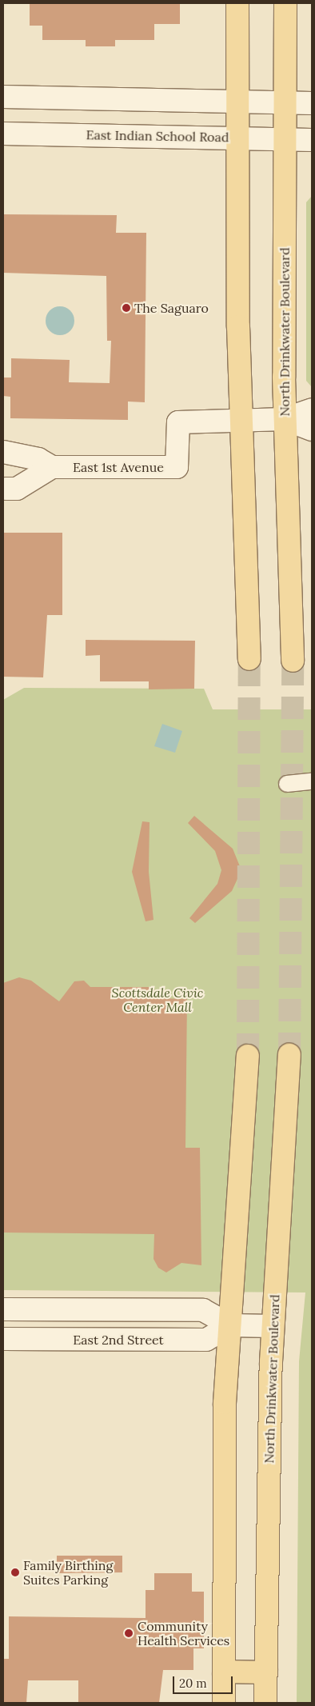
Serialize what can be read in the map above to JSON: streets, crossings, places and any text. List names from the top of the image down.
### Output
{
  "streets": {
    "main road": ["North Drinkwater Boulevard"],
    "street": ["East Indian School Road", "East 1st Avenue", "East 2nd Street"]
  },
  "crossings": [
    ["East Indian School Road", "North Drinkwater Boulevard"],
    ["North Drinkwater Boulevard", "East 1st Avenue"]
  ],
  "parks": ["Scottsdale Civic Center Mall"],
  "places": ["The Saguaro", "Family Birthing Suites Parking", "Community Health Services"],
  "scale_bar": "20 m"
}
